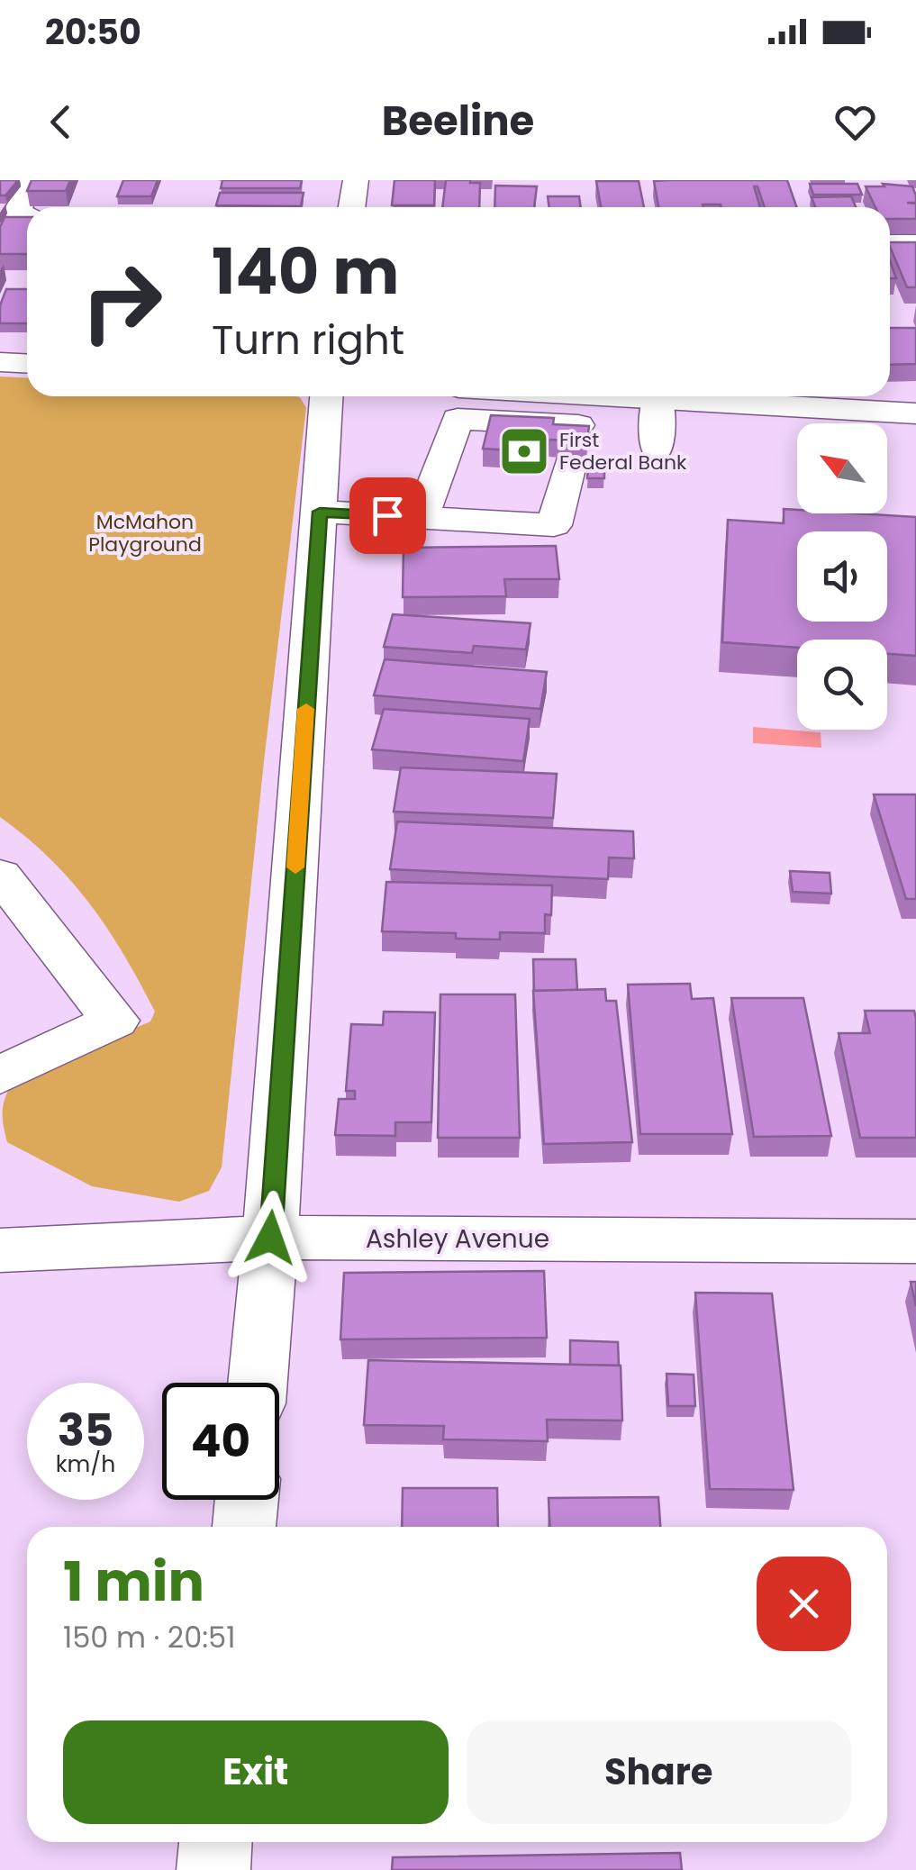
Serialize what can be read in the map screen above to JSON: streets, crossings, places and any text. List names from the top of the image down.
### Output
{
  "streets": {
    "street": ["Ashley Avenue"]
  },
  "parks": ["McMahon Playground"],
  "places": {
    "bank": ["First Federal Bank"]
  },
  "north": "top left",
  "page": {
    "status": "20:50",
    "header": "Beeline",
    "turn": ["140 m", "Turn right"],
    "speed": "35 km/h",
    "limit": "40",
    "heading": ["1 min", "150 m · 20:51"],
    "buttons": ["Exit", "Share"]
  }
}
